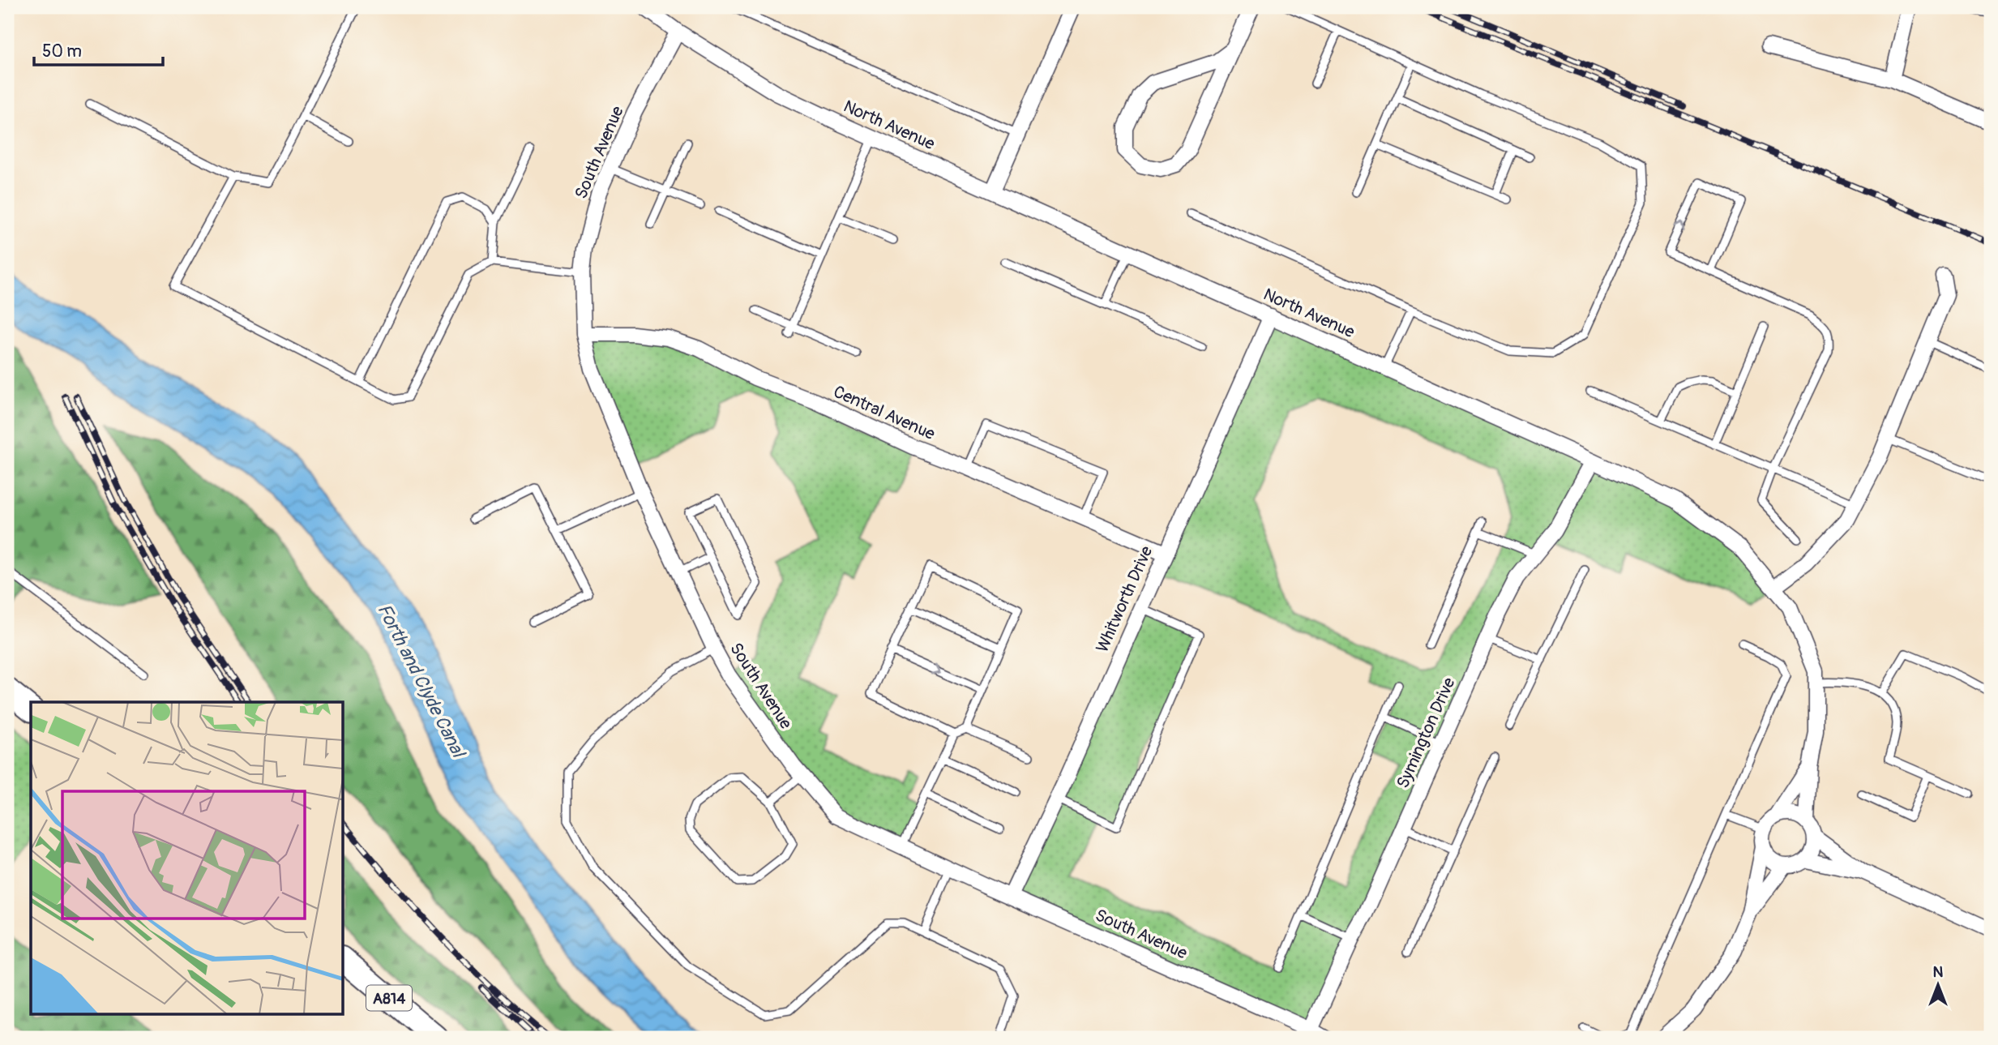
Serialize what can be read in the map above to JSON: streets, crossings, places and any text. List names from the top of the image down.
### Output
{
  "streets": {
    "main road": ["A814"],
    "street": [
      "North Avenue",
      "South Avenue",
      "Central Avenue",
      "Whitworth Drive",
      "Symington Drive"
    ]
  },
  "crossings": [
    ["North Avenue", "South Avenue"],
    ["North Avenue", "Whitworth Drive"],
    ["North Avenue", "Symington Drive"],
    ["South Avenue", "Central Avenue"],
    ["South Avenue", "Whitworth Drive"],
    ["South Avenue", "Symington Drive"],
    ["Central Avenue", "Whitworth Drive"]
  ],
  "water": ["Forth and Clyde Canal"],
  "scale_bar": "50 m",
  "north": "top"
}
